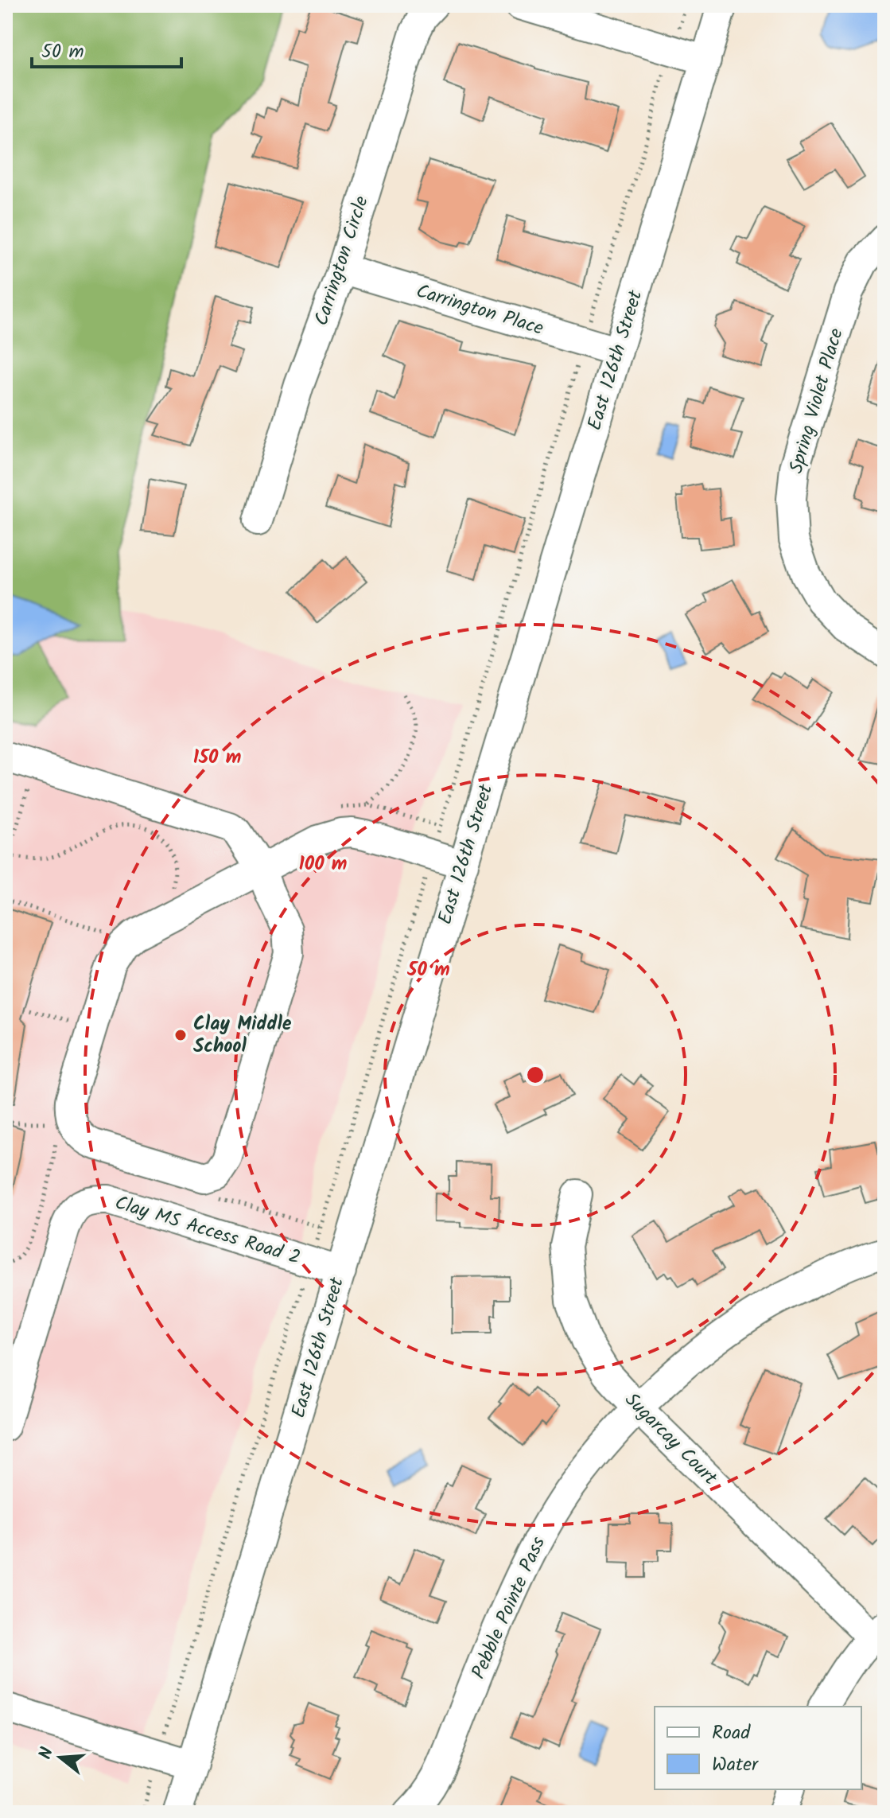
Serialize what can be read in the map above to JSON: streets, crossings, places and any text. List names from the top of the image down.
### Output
{
  "streets": {
    "street": [
      "Carrington Circle",
      "Carrington Place",
      "East 126th Street",
      "Spring Violet Place",
      "Clay MS Access Road 2",
      "Sugarcay Court",
      "Pebble Pointe Pass"
    ]
  },
  "crossings": [
    ["Carrington Circle", "Carrington Place"],
    ["Carrington Place", "East 126th Street"],
    ["East 126th Street", "Clay MS Access Road 2"],
    ["Sugarcay Court", "Pebble Pointe Pass"]
  ],
  "places": ["Clay Middle School"],
  "legend": ["Road", "Water"],
  "scale_bar": "50 m",
  "north": "left",
  "rings": ["150 m", "100 m", "50 m"]
}
